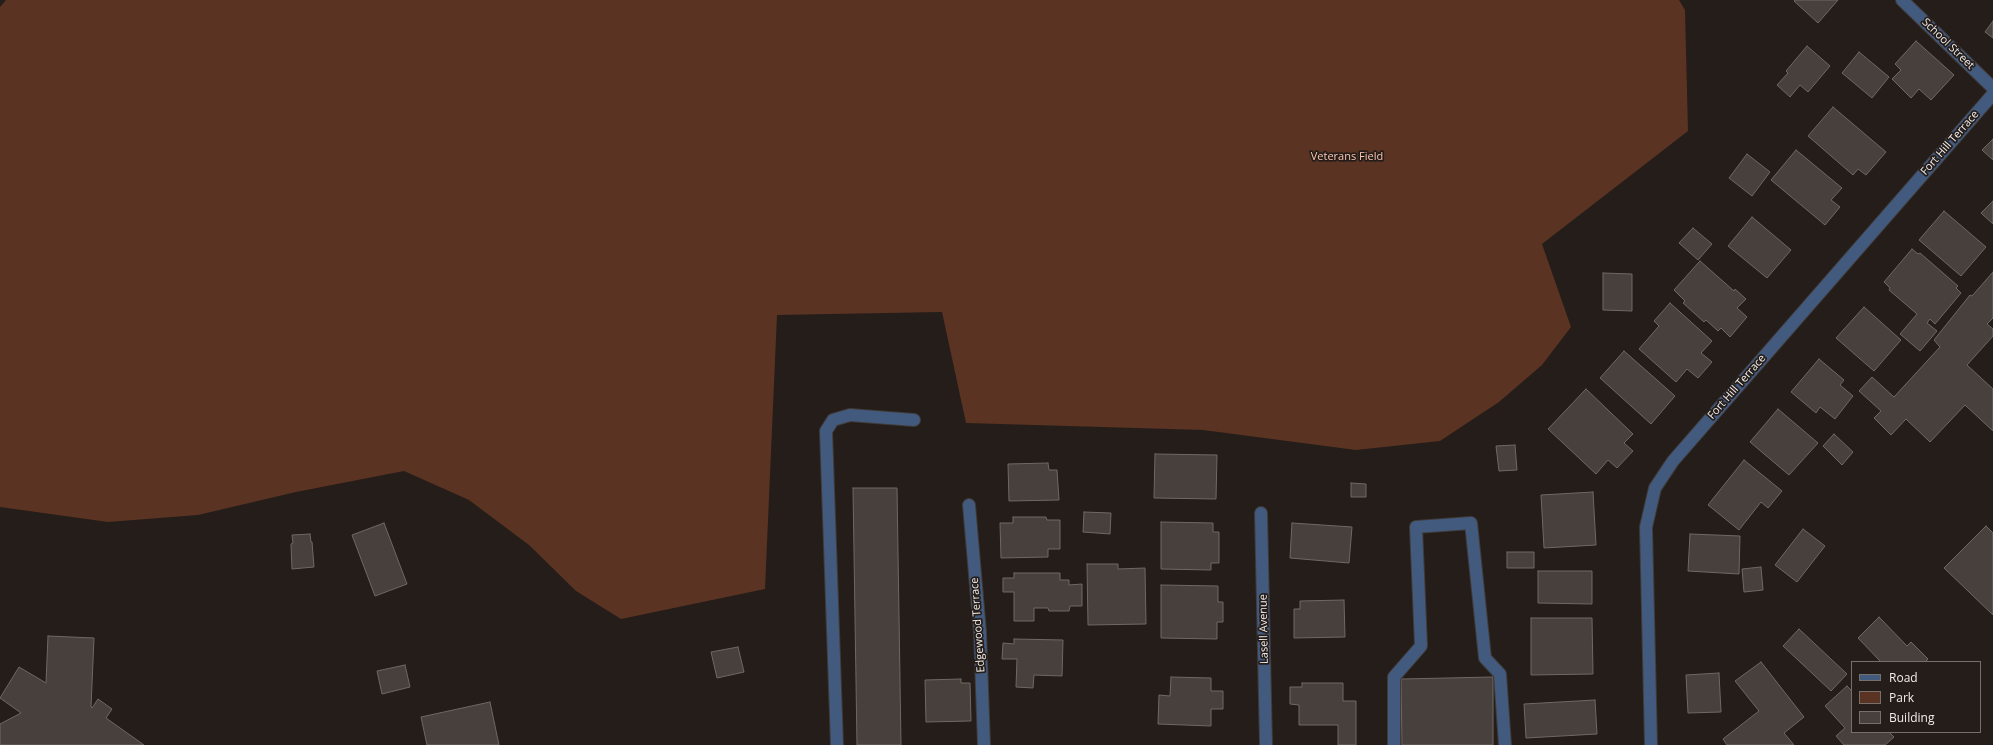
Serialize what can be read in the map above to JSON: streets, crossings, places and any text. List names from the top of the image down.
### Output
{
  "streets": {
    "street": [
      "School Street",
      "Fort Hill Terrace",
      "Edgewood Terrace",
      "Lasell Avenue"
    ]
  },
  "parks": ["Veterans Field"],
  "legend": ["Road", "Park", "Building"]
}
